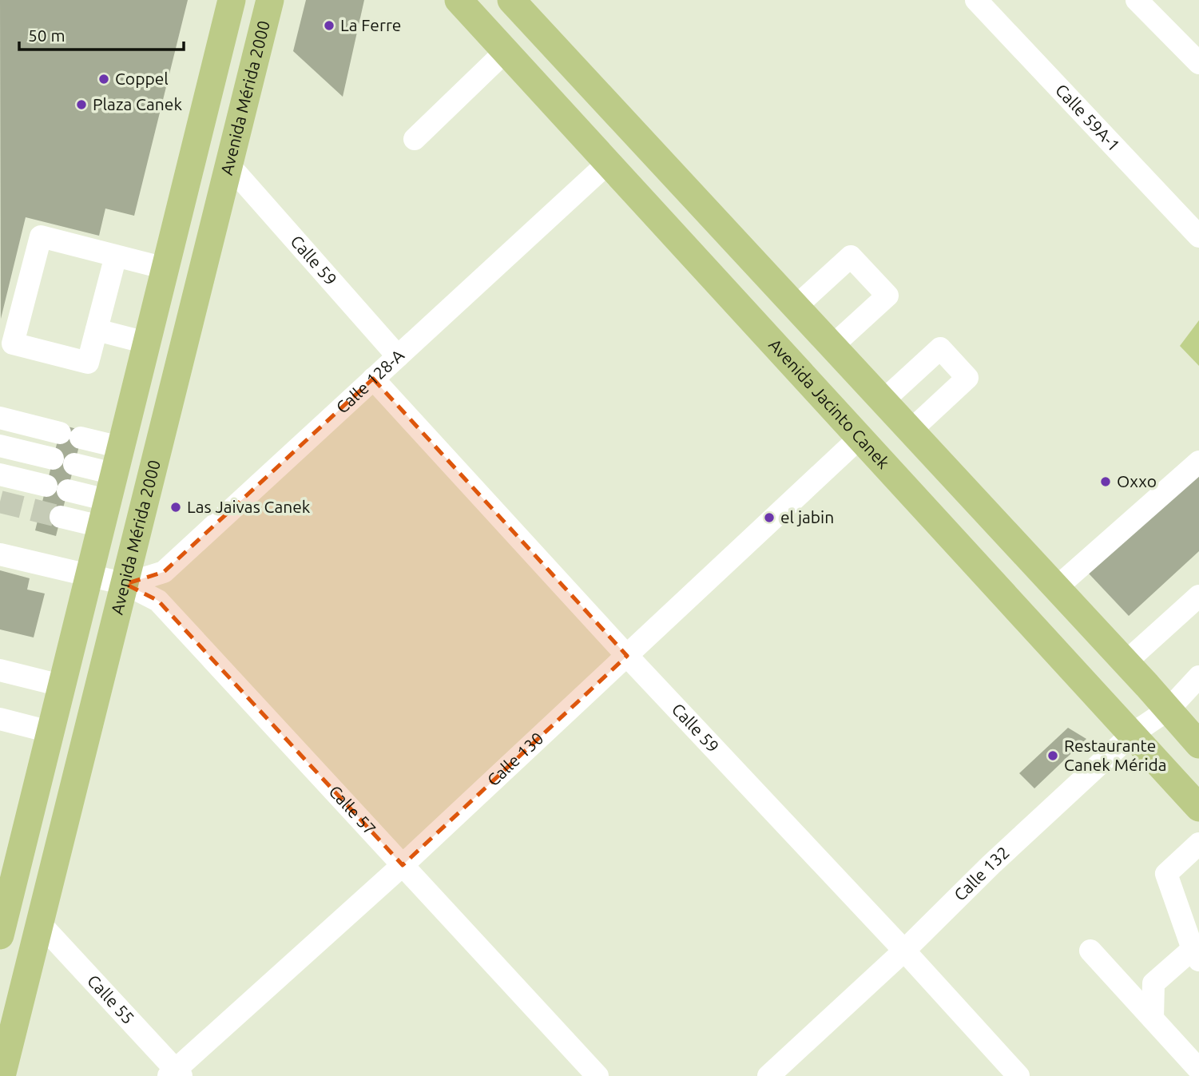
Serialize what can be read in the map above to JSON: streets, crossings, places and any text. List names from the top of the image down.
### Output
{
  "streets": {
    "main road": ["Avenida Mérida 2000", "Avenida Jacinto Canek"],
    "street": [
      "Calle 59A-1",
      "Calle 59",
      "Calle 128-A",
      "Calle 130",
      "Calle 57",
      "Calle 132",
      "Calle 55"
    ]
  },
  "crossings": [
    ["Avenida Mérida 2000", "Calle 59"],
    ["Avenida Mérida 2000", "Calle 128-A"],
    ["Avenida Mérida 2000", "Calle 57"],
    ["Avenida Mérida 2000", "Calle 55"],
    ["Calle 59", "Calle 128-A"],
    ["Calle 59", "Calle 130"],
    ["Calle 59", "Calle 132"],
    ["Calle 128-A", "Avenida Jacinto Canek"],
    ["Calle 128-A", "Calle 57"],
    ["Avenida Jacinto Canek", "Calle 130"],
    ["Avenida Jacinto Canek", "Calle 132"],
    ["Calle 130", "Calle 57"],
    ["Calle 130", "Calle 55"]
  ],
  "places": [
    "La Ferre",
    "Coppel",
    "Plaza Canek",
    "Oxxo",
    "Las Jaivas Canek",
    "el jabin",
    "Restaurante Canek Mérida"
  ],
  "scale_bar": "50 m"
}
